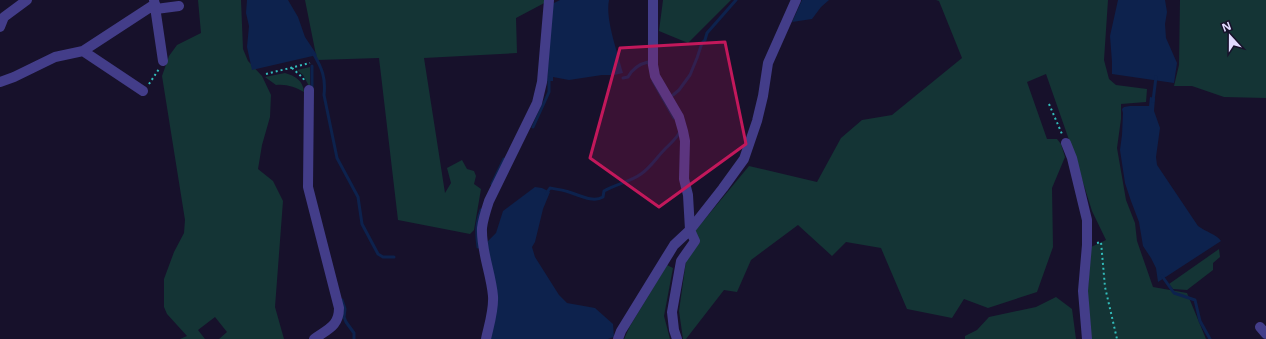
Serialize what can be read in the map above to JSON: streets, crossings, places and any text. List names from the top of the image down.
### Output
{
  "north": "top"
}
